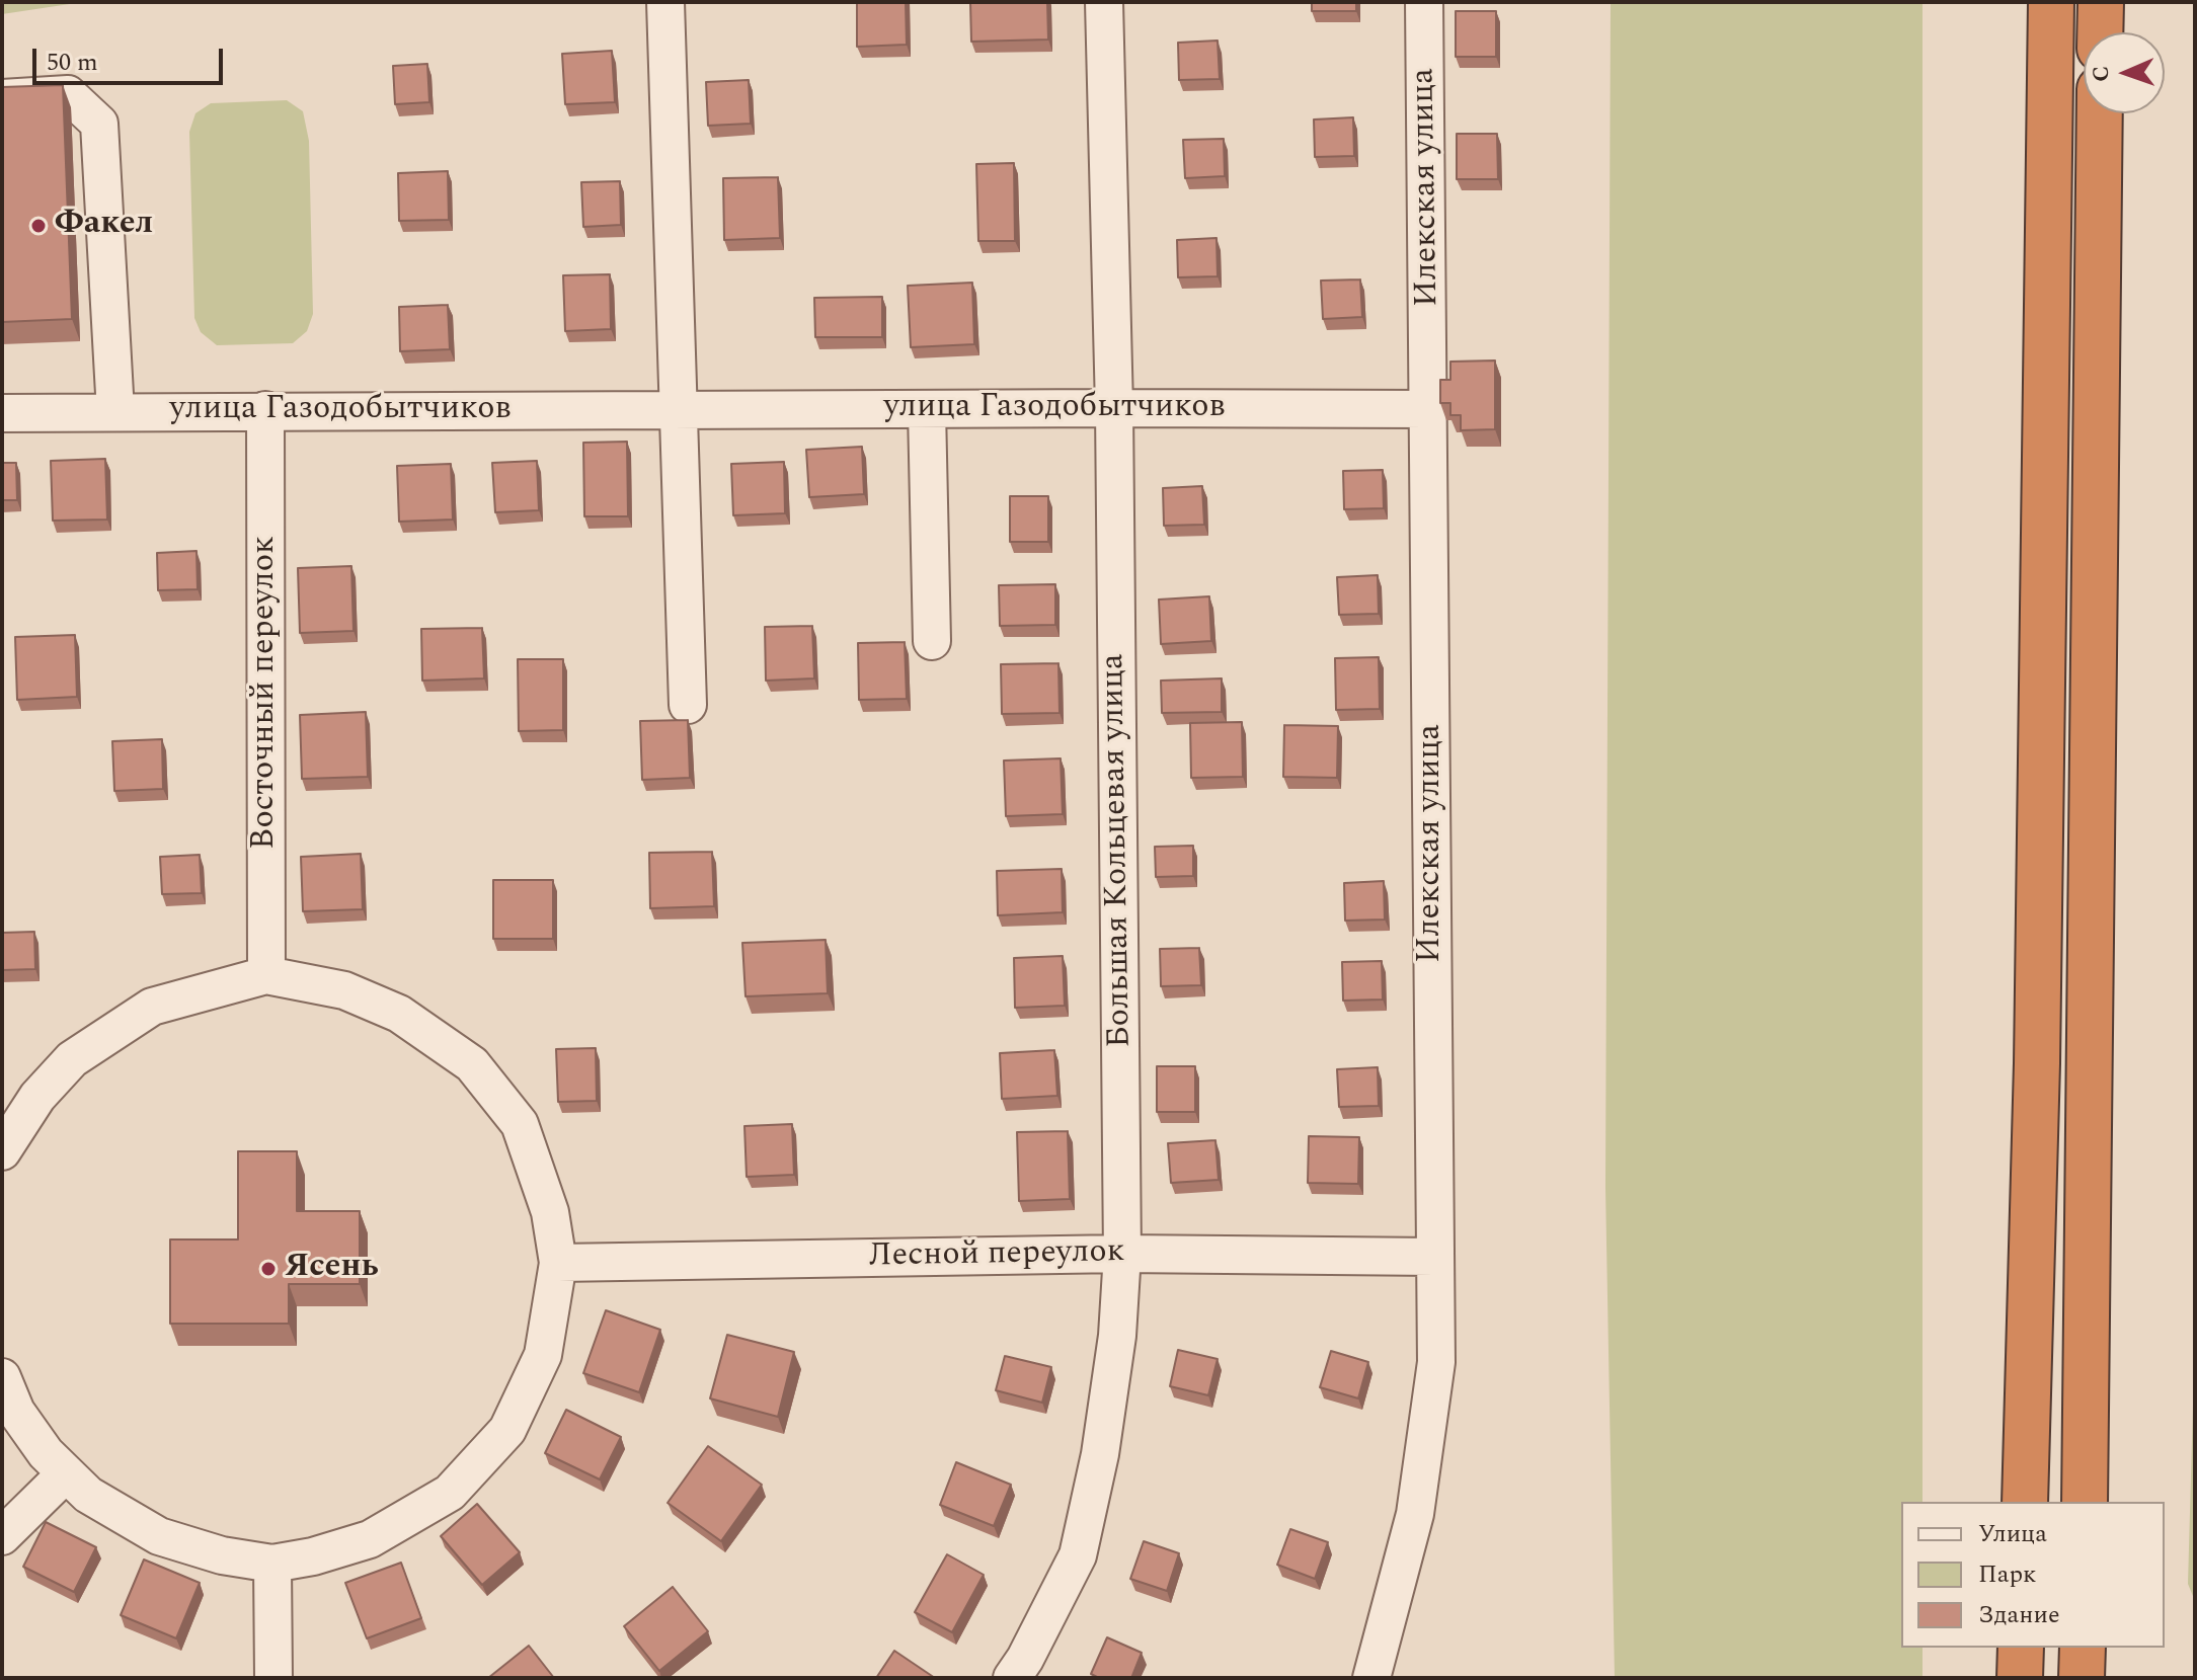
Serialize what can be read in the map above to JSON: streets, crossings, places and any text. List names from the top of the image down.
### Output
{
  "streets": {
    "street": [
      "Илекская улица",
      "улица Газодобытчиков",
      "Восточный переулок",
      "Большая Кольцевая улица",
      "Лесной переулок"
    ]
  },
  "crossings": [
    ["Илекская улица", "улица Газодобытчиков"],
    ["Илекская улица", "Лесной переулок"],
    ["улица Газодобытчиков", "Восточный переулок"],
    ["улица Газодобытчиков", "Большая Кольцевая улица"],
    ["Большая Кольцевая улица", "Лесной переулок"]
  ],
  "places": ["Факел", "Ясень"],
  "legend": ["Улица", "Парк", "Здание"],
  "scale_bar": "50 m",
  "north": "left"
}
